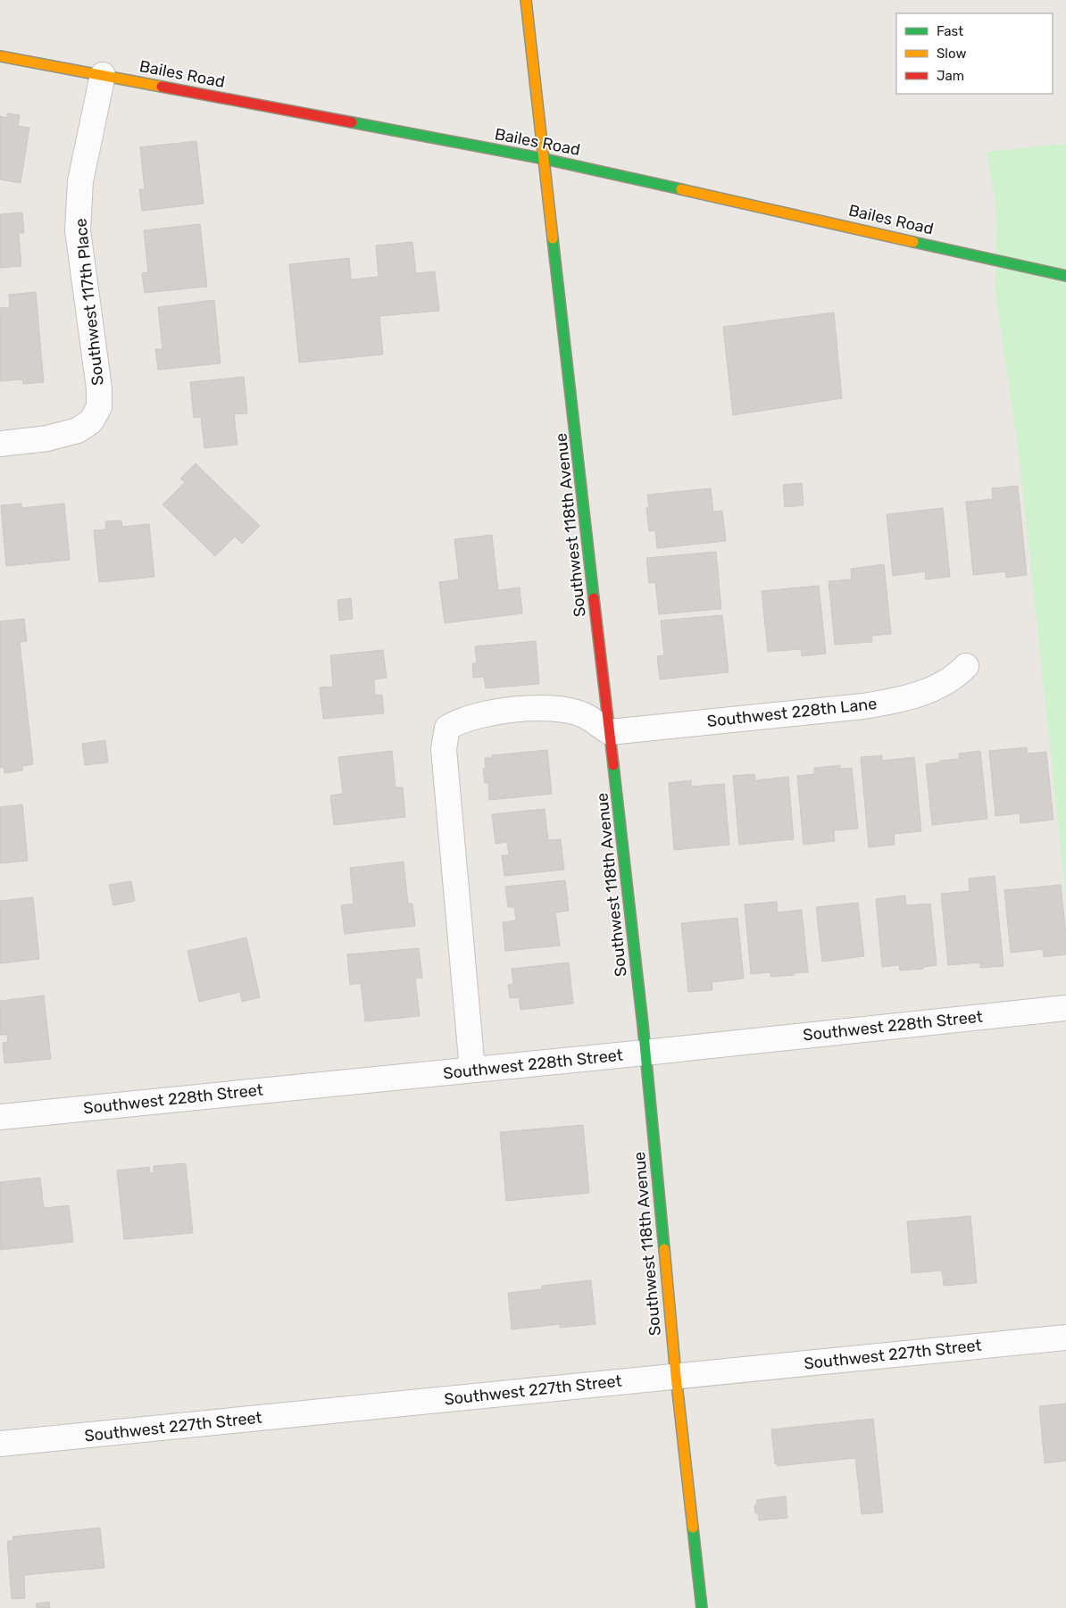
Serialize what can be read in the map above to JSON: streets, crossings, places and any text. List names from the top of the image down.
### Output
{
  "streets": {
    "street": [
      "Bailes Road",
      "Southwest 117th Place",
      "Southwest 118th Avenue",
      "Southwest 228th Lane",
      "Southwest 228th Street",
      "Southwest 227th Street"
    ]
  },
  "crossings": [
    ["Bailes Road", "Southwest 117th Place"],
    ["Bailes Road", "Southwest 118th Avenue"],
    ["Southwest 118th Avenue", "Southwest 228th Lane"],
    ["Southwest 118th Avenue", "Southwest 228th Street"],
    ["Southwest 118th Avenue", "Southwest 227th Street"]
  ],
  "legend": ["Fast", "Slow", "Jam"]
}
